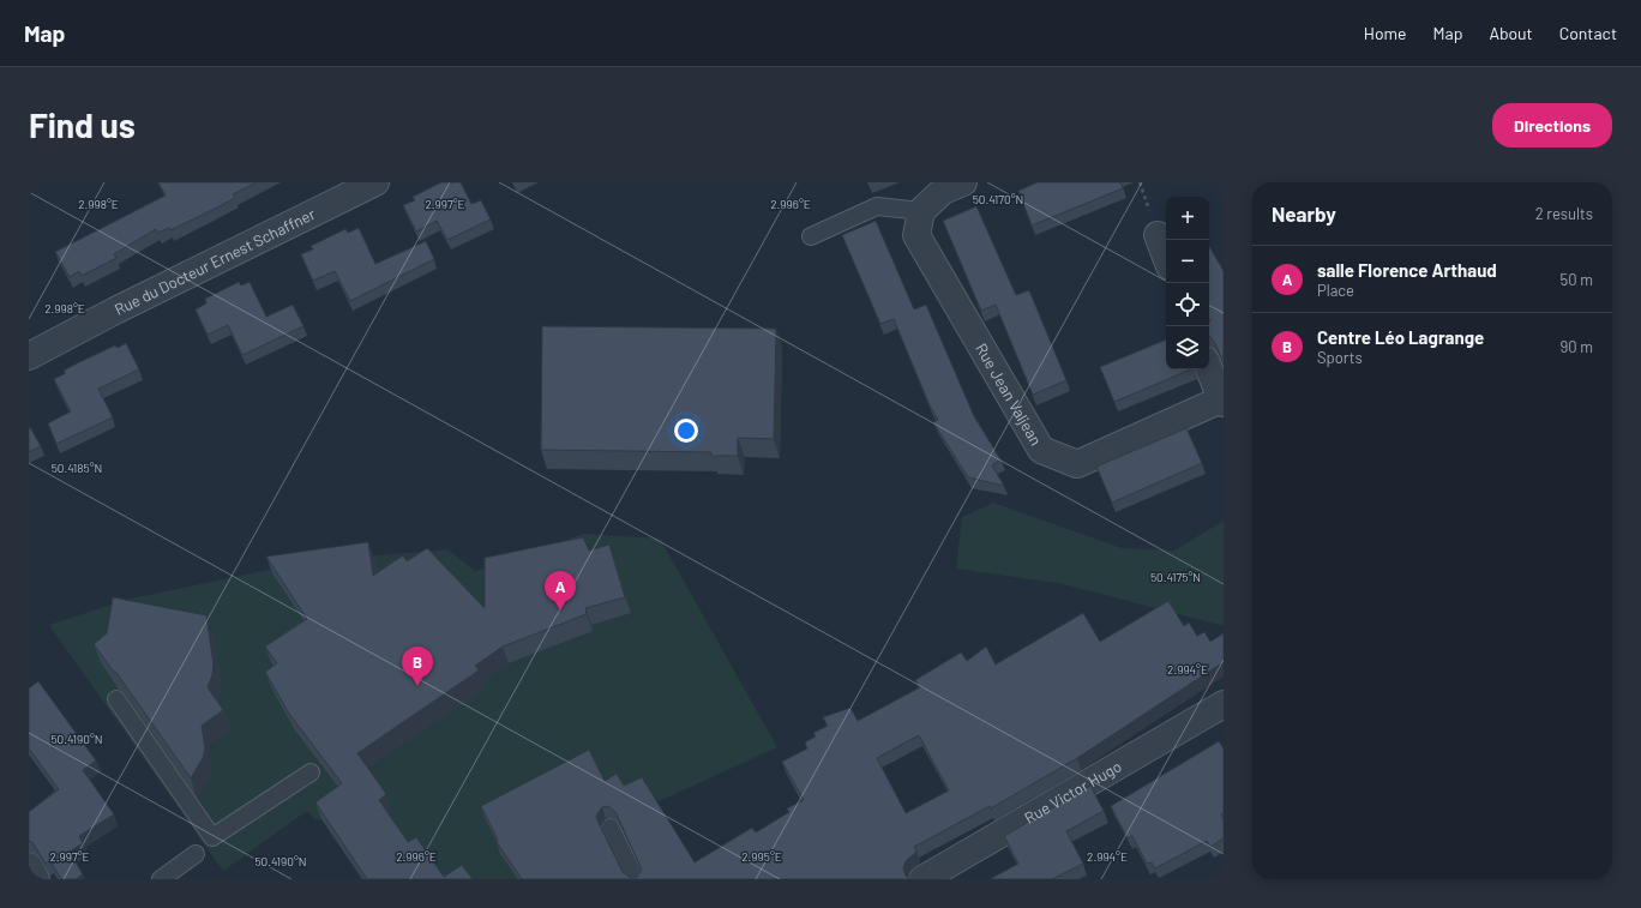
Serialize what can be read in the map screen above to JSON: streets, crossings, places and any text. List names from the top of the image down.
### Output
{
  "streets": {
    "street": ["Rue du Docteur Ernest Schaffner", "Rue Jean Valjean", "Rue Victor Hugo"]
  },
  "page": {
    "header": "Map",
    "nav": [
      "Home",
      "Map",
      "About",
      "Contact"
    ],
    "buttons": "Directions",
    "title": "Find us",
    "heading": ["Nearby", "2 results"],
    "map_buttons": ["+", "−"],
    "list": [
      {
        "mark": "A",
        "name": "salle Florence Arthaud",
        "note": "Place",
        "value": "50 m"
      },
      {
        "mark": "B",
        "name": "Centre Léo Lagrange",
        "note": "Sports",
        "value": "90 m"
      }
    ],
    "pins": ["A", "B"]
  },
  "coordinates": [
    "50.4170°N",
    "2.998°E",
    "2.997°E",
    "2.996°E",
    "50.4185°N",
    "50.4175°N",
    "2.994°E",
    "50.4190°N",
    "2.995°E"
  ]
}
